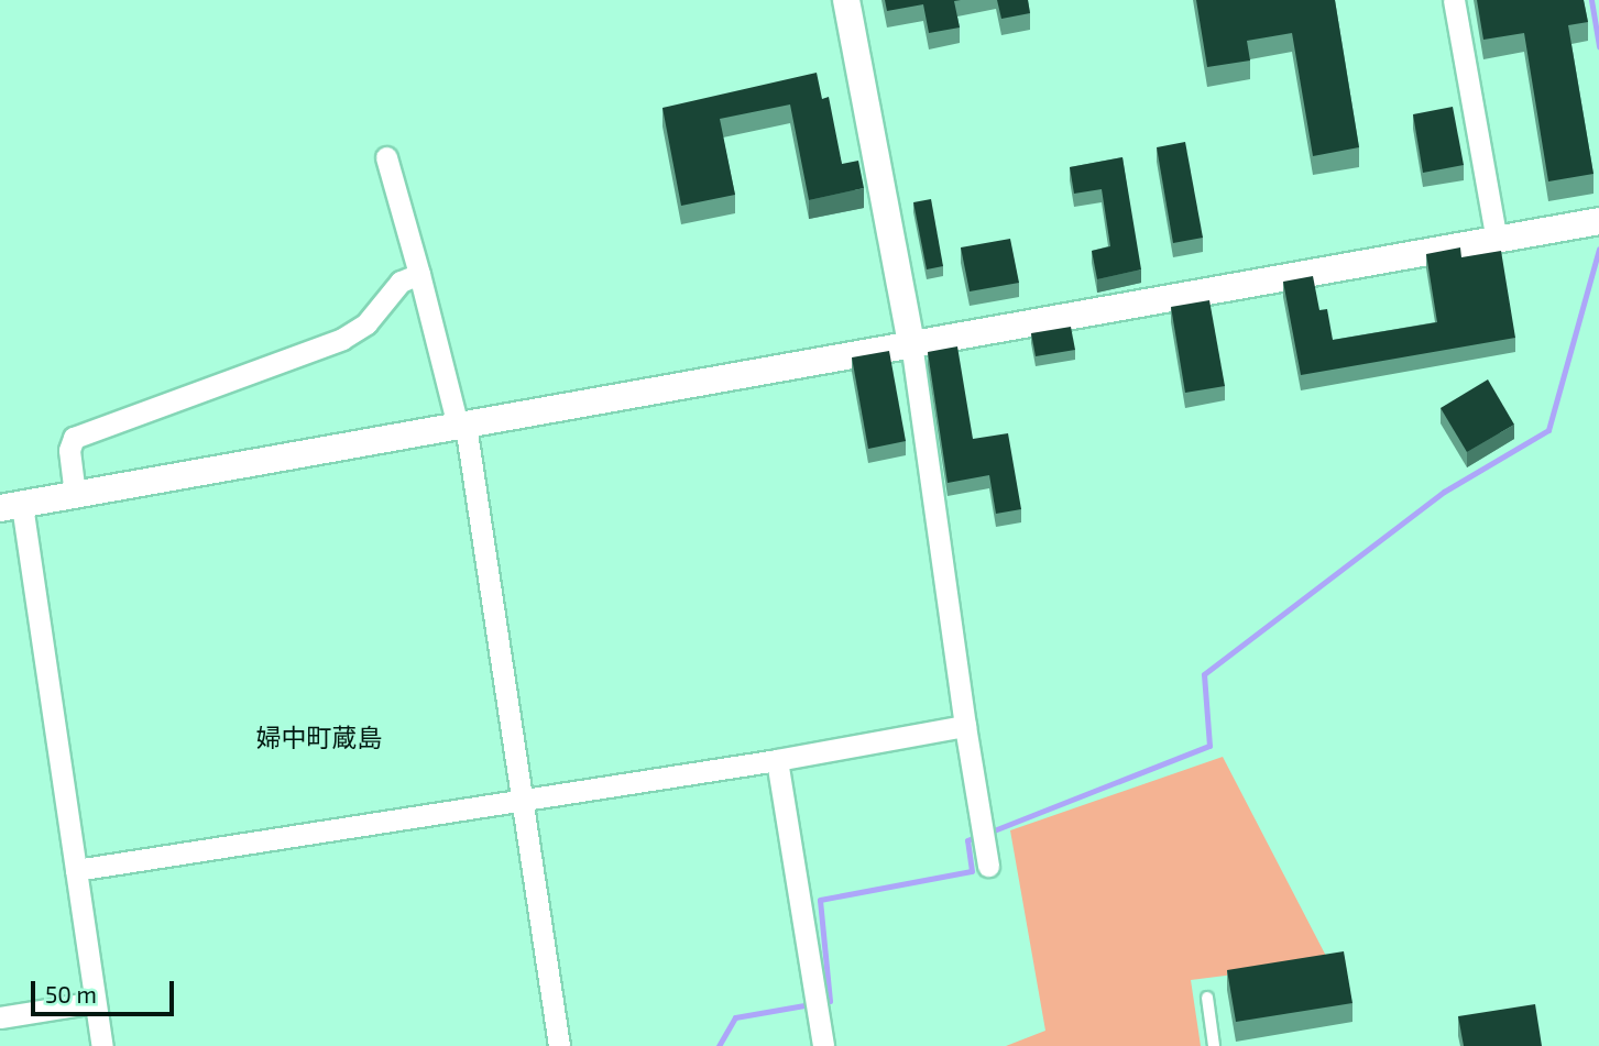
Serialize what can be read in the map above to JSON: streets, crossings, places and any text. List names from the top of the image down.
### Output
{
  "districts": ["婦中町蔵島"],
  "scale_bar": "50 m"
}
